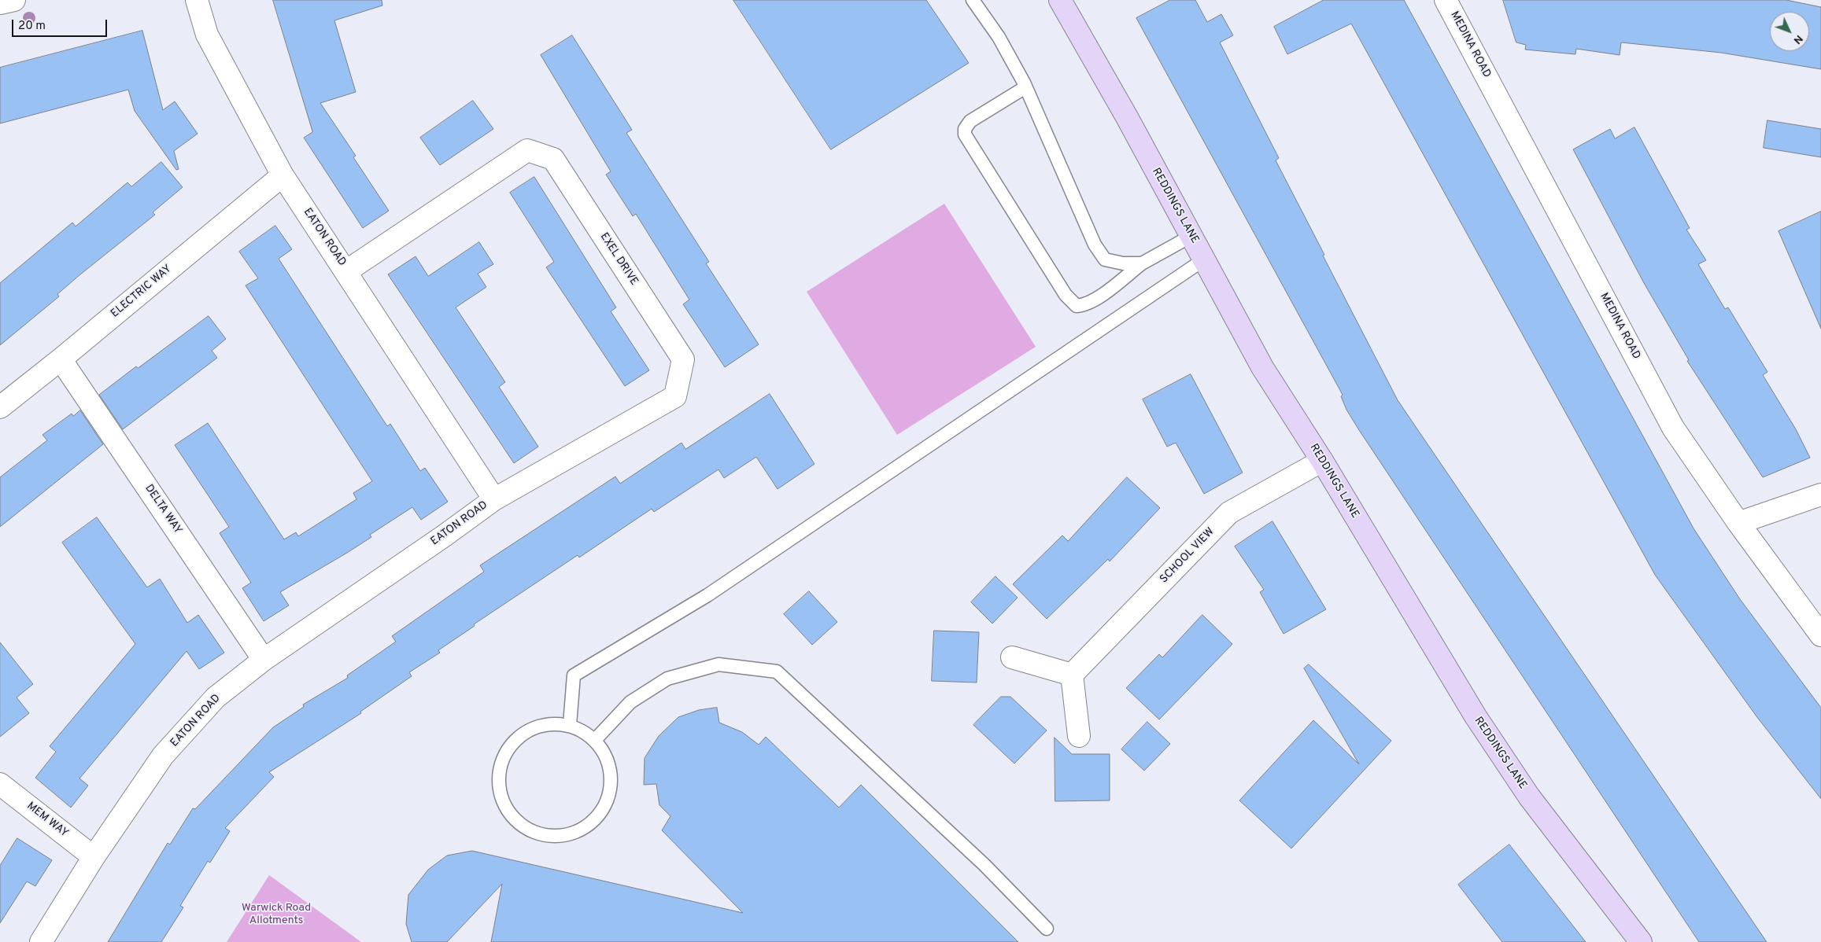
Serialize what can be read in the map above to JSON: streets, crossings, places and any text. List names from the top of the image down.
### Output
{
  "streets": {
    "street": [
      "MEDINA ROAD",
      "REDDINGS LANE",
      "EATON ROAD",
      "EXEL DRIVE",
      "ELECTRIC WAY",
      "DELTA WAY",
      "SCHOOL VIEW",
      "MEM WAY"
    ]
  },
  "crossings": [
    ["REDDINGS LANE", "SCHOOL VIEW"],
    ["EATON ROAD", "EXEL DRIVE"],
    ["EATON ROAD", "ELECTRIC WAY"],
    ["EATON ROAD", "DELTA WAY"],
    ["EATON ROAD", "MEM WAY"],
    ["ELECTRIC WAY", "DELTA WAY"]
  ],
  "parks": ["Warwick Road Allotments"],
  "scale_bar": "20 m",
  "north": "bottom right"
}
